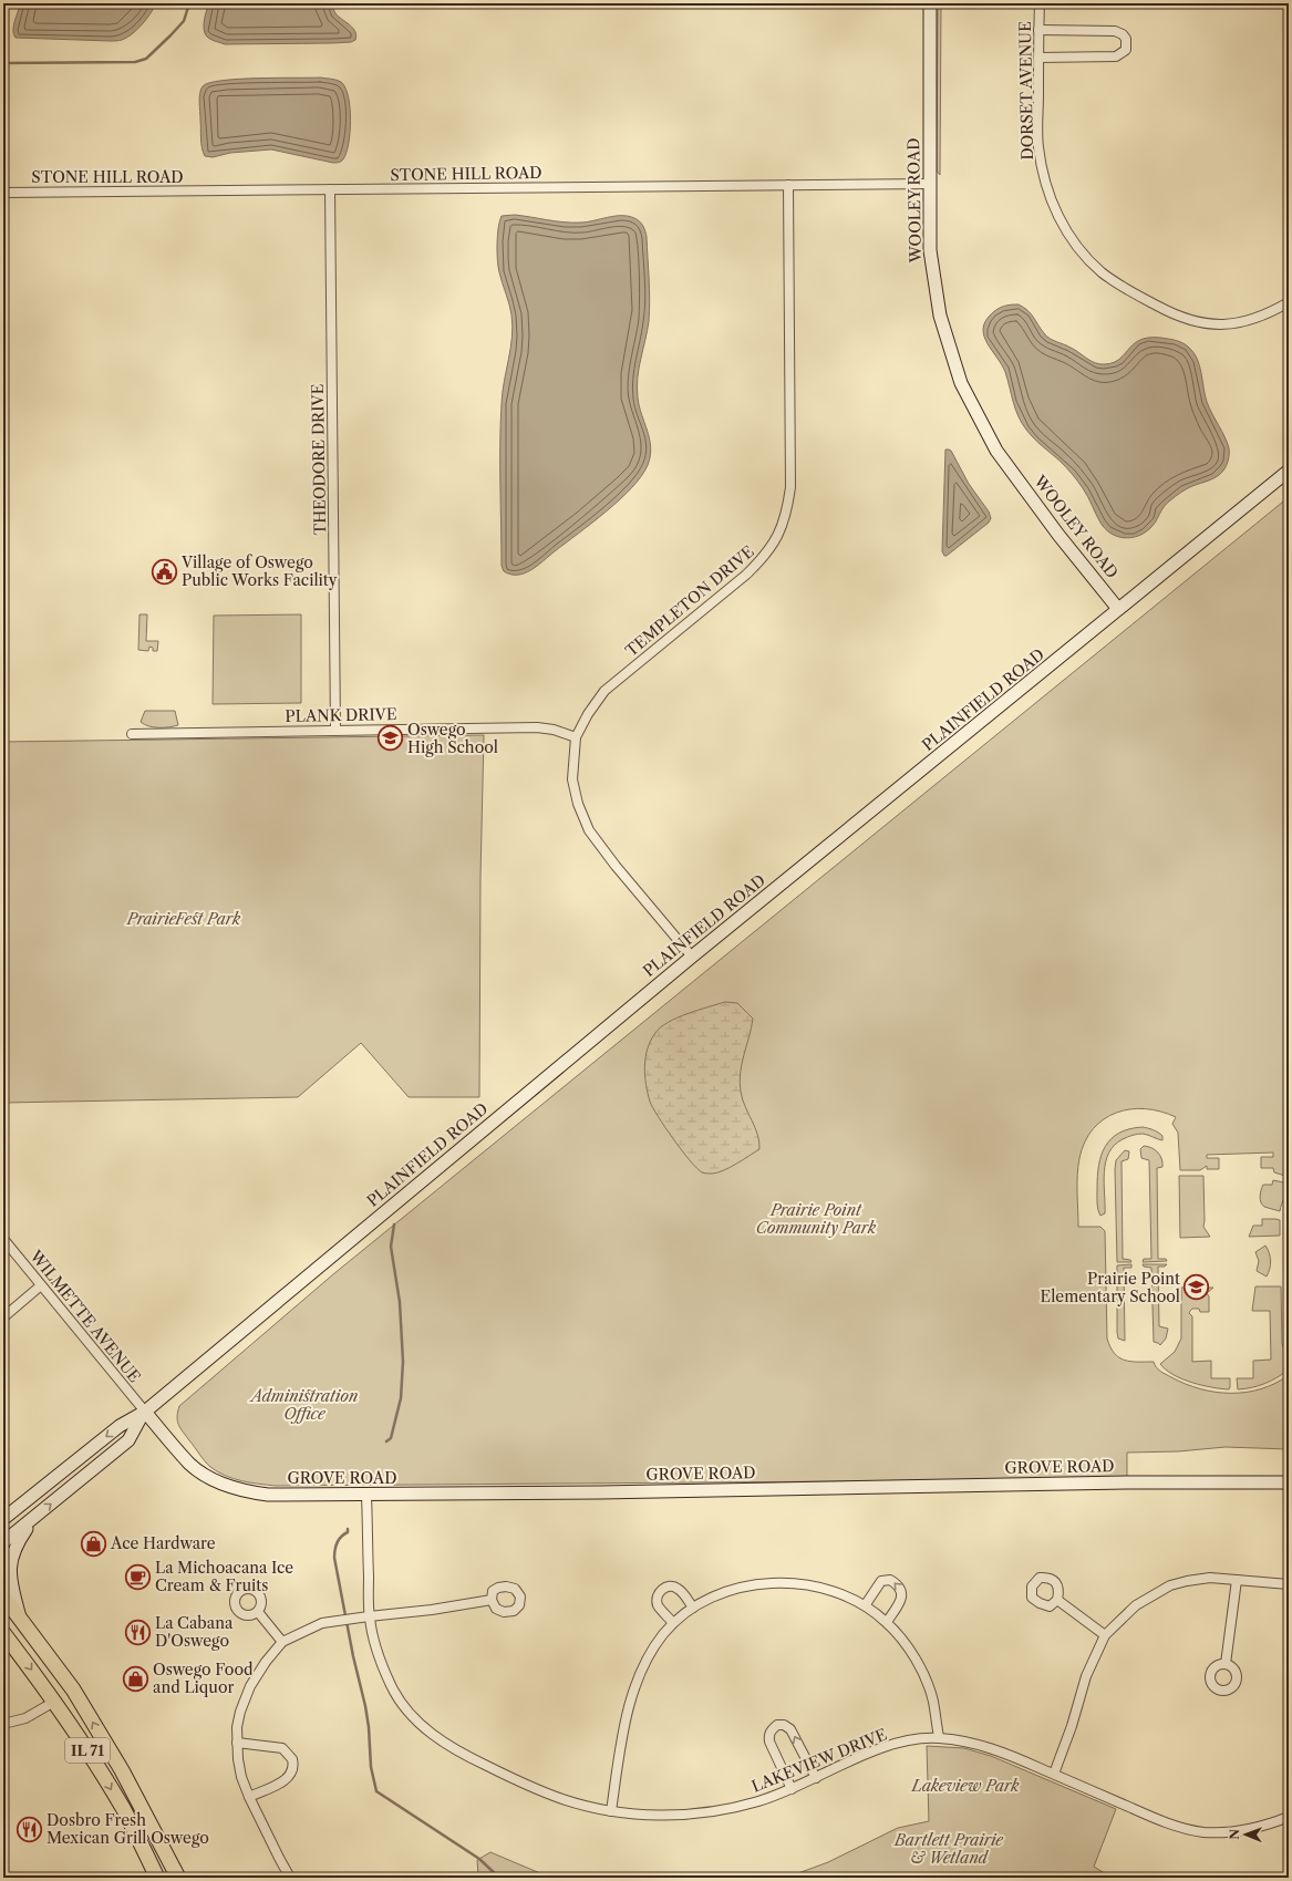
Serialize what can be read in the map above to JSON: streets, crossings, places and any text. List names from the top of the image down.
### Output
{
  "streets": {
    "main road": [
      "WOOLEY ROAD",
      "PLAINFIELD ROAD",
      "GROVE ROAD",
      "IL 71"
    ],
    "street": [
      "DORSET AVENUE",
      "STONE HILL ROAD",
      "THEODORE DRIVE",
      "TEMPLETON DRIVE",
      "PLANK DRIVE",
      "WILMETTE AVENUE",
      "LAKEVIEW DRIVE"
    ]
  },
  "crossings": [
    ["STONE HILL ROAD", "WOOLEY ROAD"],
    ["STONE HILL ROAD", "THEODORE DRIVE"],
    ["STONE HILL ROAD", "TEMPLETON DRIVE"],
    ["WOOLEY ROAD", "PLAINFIELD ROAD"],
    ["THEODORE DRIVE", "PLANK DRIVE"],
    ["TEMPLETON DRIVE", "PLAINFIELD ROAD"],
    ["TEMPLETON DRIVE", "PLANK DRIVE"],
    ["PLAINFIELD ROAD", "WILMETTE AVENUE"],
    ["PLAINFIELD ROAD", "GROVE ROAD"],
    ["WILMETTE AVENUE", "GROVE ROAD"],
    ["GROVE ROAD", "LAKEVIEW DRIVE"]
  ],
  "parks": [
    "PrairieFest Park",
    "Prairie Point Community Park",
    "Administration Office",
    "Lakeview Park",
    "Bartlett Prairie & Wetland"
  ],
  "places": {
    "public building": ["Village of Oswego Public Works Facility"],
    "school or university": ["Oswego High School", "Prairie Point Elementary School"],
    "shop": ["Ace Hardware", "Oswego Food and Liquor"],
    "cafe": ["La Michoacana Ice Cream & Fruits"],
    "restaurant": ["La Cabana D'Oswego", "Dosbro Fresh Mexican Grill Oswego"]
  },
  "north": "left"
}
